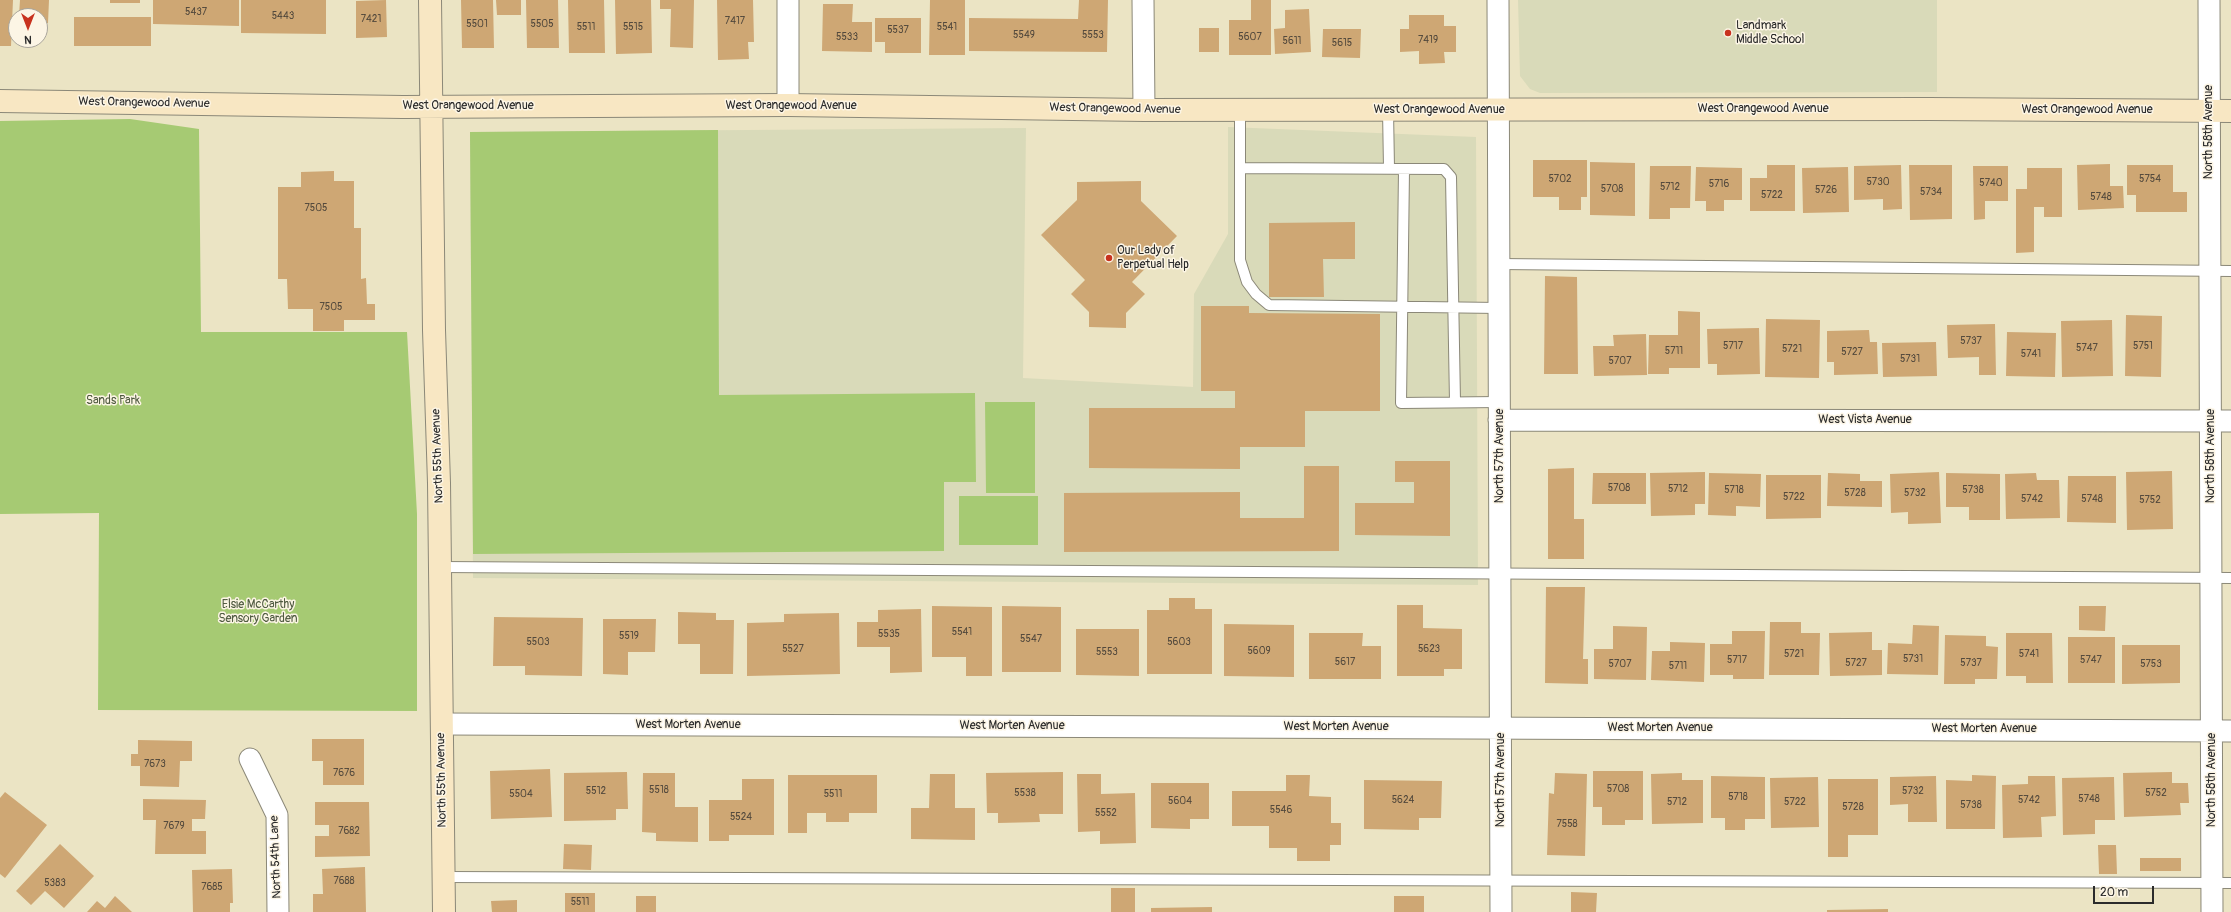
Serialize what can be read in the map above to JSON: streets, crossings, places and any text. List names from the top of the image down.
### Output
{
  "streets": {
    "street": [
      "West Orangewood Avenue",
      "North 58th Avenue",
      "West Vista Avenue",
      "North 55th Avenue",
      "North 57th Avenue",
      "West Morten Avenue",
      "North 54th Lane"
    ]
  },
  "crossings": [
    ["West Orangewood Avenue", "North 58th Avenue"],
    ["West Orangewood Avenue", "North 55th Avenue"],
    ["West Orangewood Avenue", "North 57th Avenue"],
    ["North 58th Avenue", "West Vista Avenue"],
    ["North 58th Avenue", "West Morten Avenue"],
    ["West Vista Avenue", "North 57th Avenue"],
    ["North 55th Avenue", "West Morten Avenue"],
    ["North 57th Avenue", "West Morten Avenue"]
  ],
  "parks": ["Sands Park", "Elsie McCarthy Sensory Garden"],
  "places": ["Landmark Middle School", "Our Lady of Perpetual Help"],
  "house_numbers": [
    "5437",
    "5443",
    "7421",
    "7417",
    "5501",
    "5505",
    "5511",
    "5515",
    "5541",
    "5537",
    "5549",
    "5553",
    "5533",
    "5607",
    "7419",
    "5611",
    "5615",
    "5702",
    "5754",
    "5730",
    "5740",
    "5716",
    "5712",
    "5708",
    "5726",
    "5734",
    "5722",
    "5748",
    "7505",
    "7505",
    "5737",
    "5717",
    "5751",
    "5747",
    "5721",
    "5711",
    "5727",
    "5741",
    "5731",
    "5707",
    "5708",
    "5712",
    "5718",
    "5738",
    "5728",
    "5732",
    "5722",
    "5742",
    "5748",
    "5752",
    "5541",
    "5535",
    "5519",
    "5547",
    "5503",
    "5603",
    "5527",
    "5623",
    "5609",
    "5553",
    "5721",
    "5741",
    "5731",
    "5717",
    "5747",
    "5617",
    "5727",
    "5737",
    "5707",
    "5753",
    "5711",
    "7673",
    "7676",
    "5708",
    "5518",
    "5512",
    "5732",
    "5538",
    "5752",
    "5504",
    "5511",
    "5718",
    "5748",
    "5624",
    "5742",
    "5604",
    "5712",
    "5722",
    "5738",
    "5728",
    "5546",
    "5552",
    "5524",
    "7558",
    "7679",
    "7682",
    "7688",
    "5383",
    "7685",
    "5511"
  ],
  "scale_bar": "20 m",
  "north": "bottom"
}
